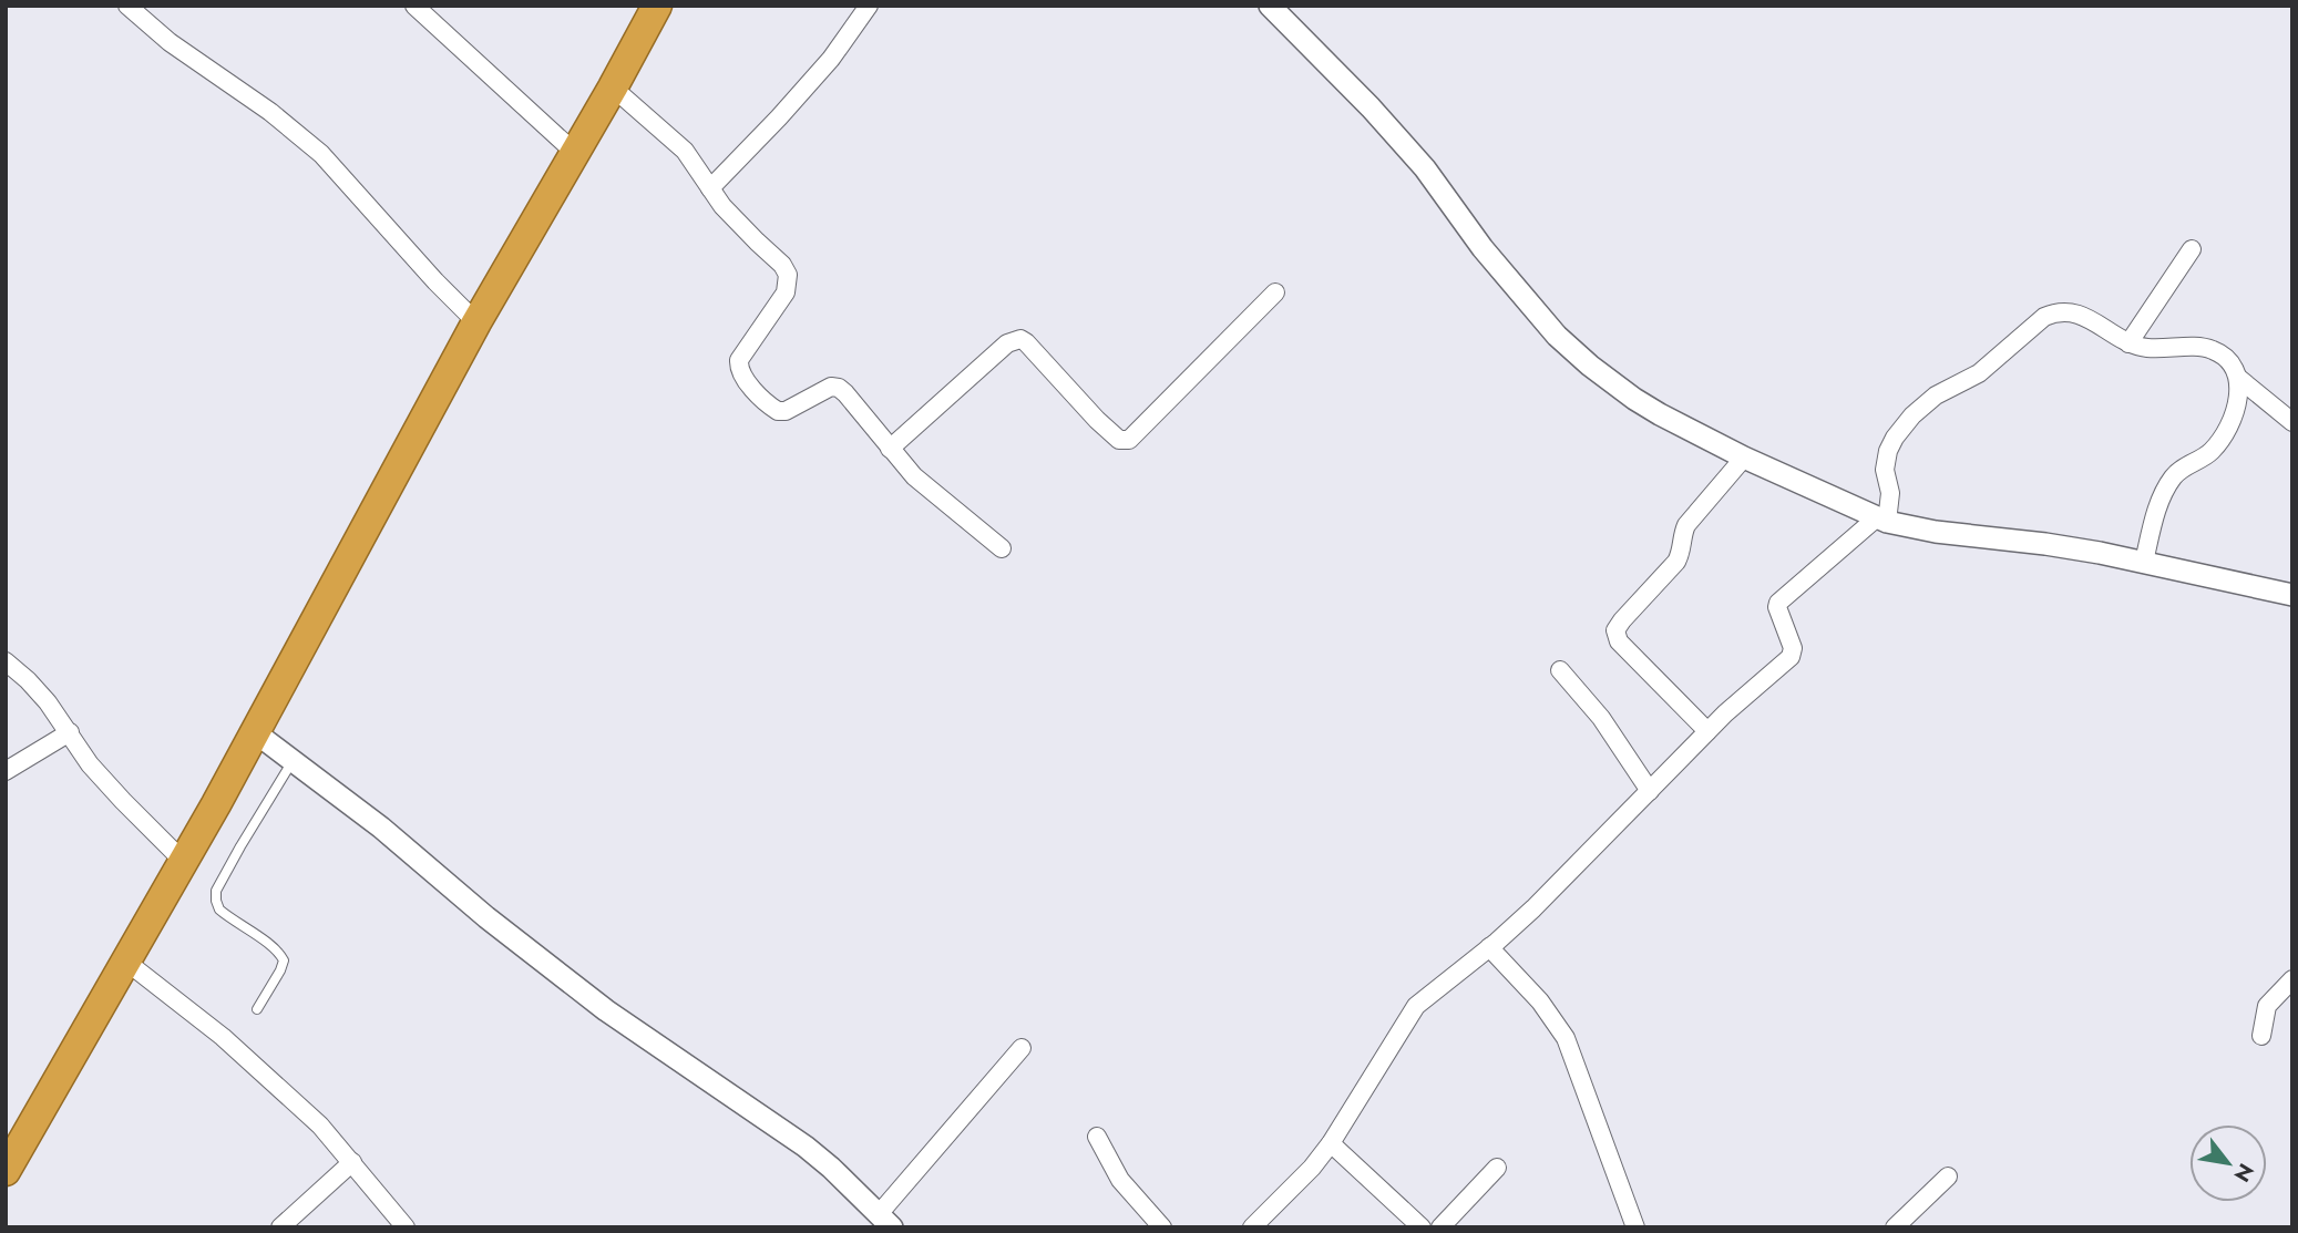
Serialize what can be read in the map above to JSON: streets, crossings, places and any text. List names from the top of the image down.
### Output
{
  "north": "bottom right"
}
